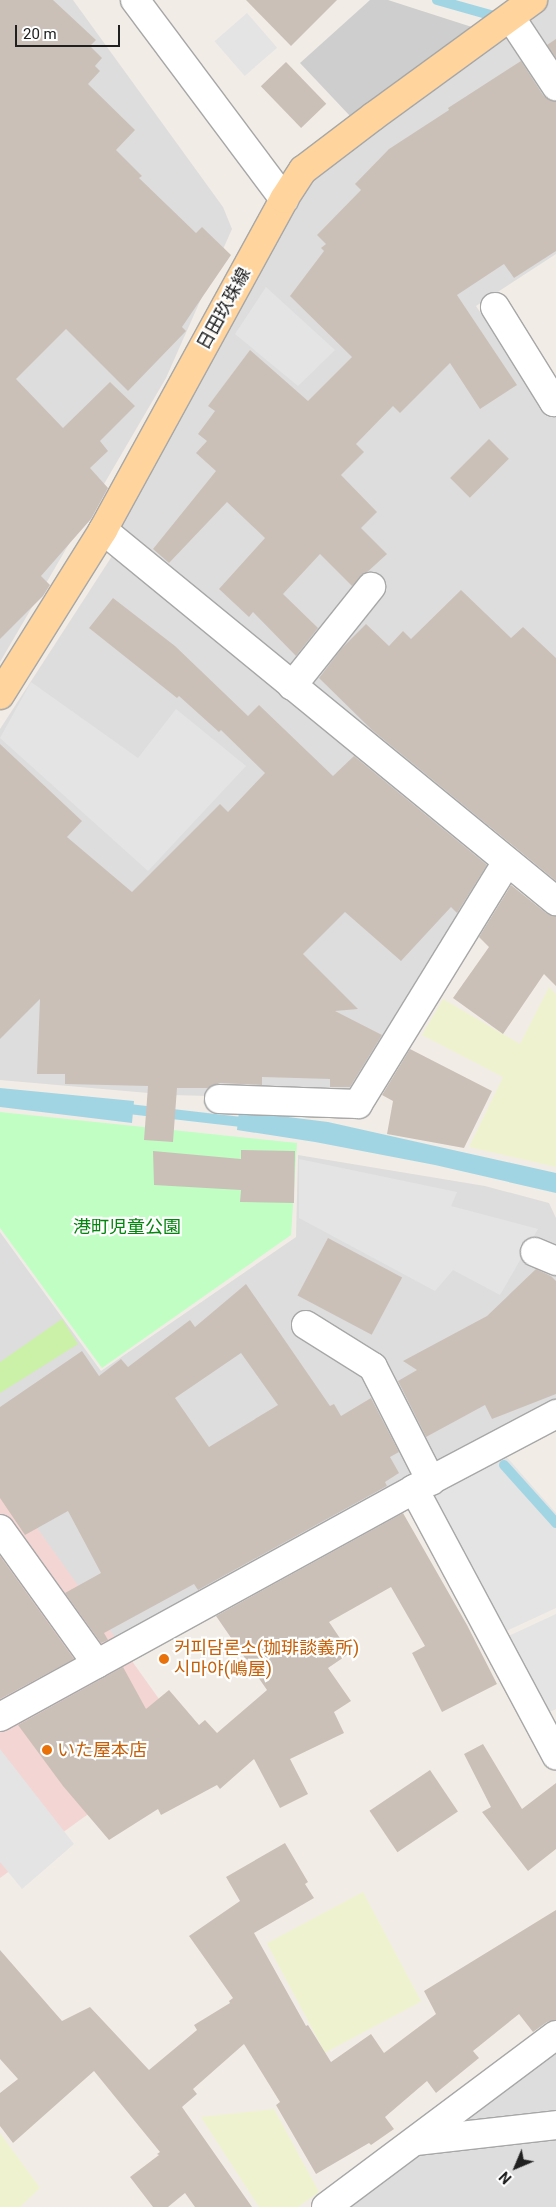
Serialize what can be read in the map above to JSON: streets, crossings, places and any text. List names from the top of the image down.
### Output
{
  "streets": {
    "main road": ["日田玖珠線"]
  },
  "parks": ["港町児童公園"],
  "places": ["커피담론소(珈琲談義所) 시마야(嶋屋)", "いた屋本店"],
  "scale_bar": "20 m",
  "north": "bottom left"
}
